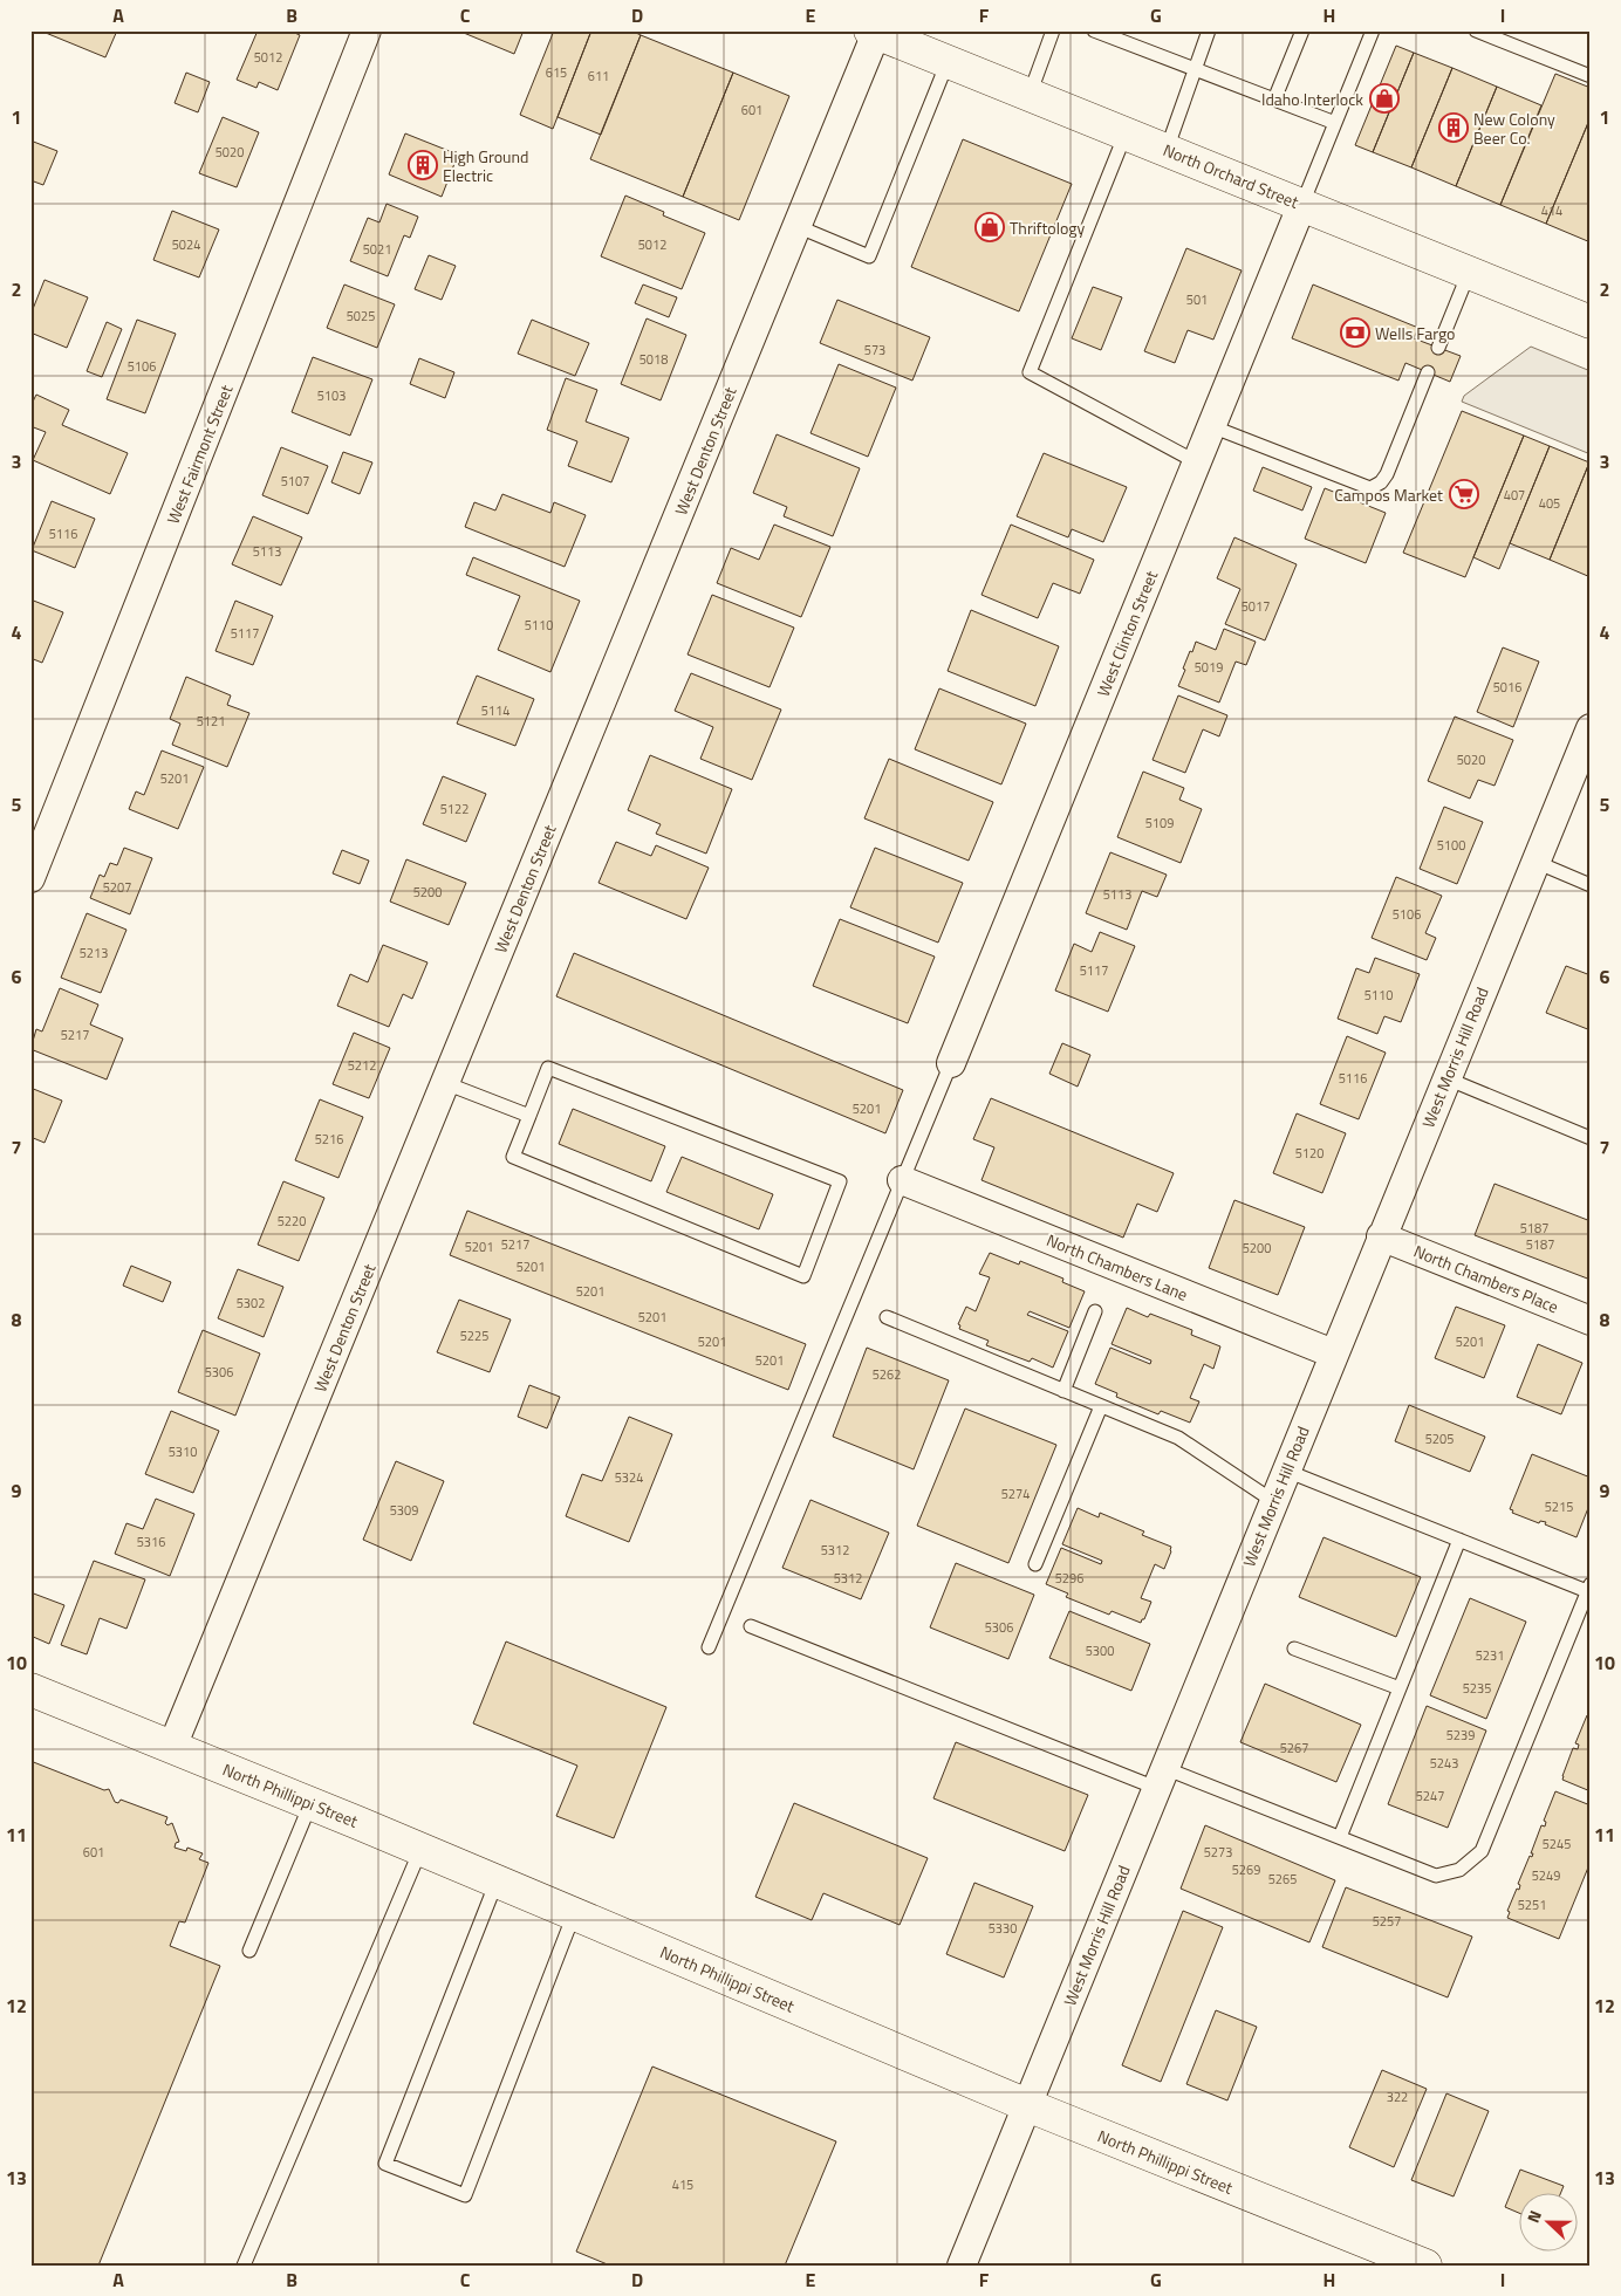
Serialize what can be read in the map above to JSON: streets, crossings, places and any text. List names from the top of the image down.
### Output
{
  "streets": {
    "street": [
      "North Orchard Street",
      "West Denton Street",
      "West Fairmont Street",
      "West Clinton Street",
      "West Morris Hill Road",
      "North Chambers Lane",
      "North Chambers Place",
      "North Phillippi Street"
    ]
  },
  "crossings": [
    ["North Orchard Street", "West Denton Street"],
    ["North Orchard Street", "West Clinton Street"],
    ["West Denton Street", "North Phillippi Street"],
    ["West Morris Hill Road", "North Chambers Lane"],
    ["West Morris Hill Road", "North Chambers Place"],
    ["West Morris Hill Road", "North Phillippi Street"]
  ],
  "places": {
    "shop": ["Idaho Interlock", "Thriftology"],
    "building": ["New Colony Beer Co.", "High Ground Electric"],
    "bank": ["Wells Fargo"],
    "supermarket": ["Campos Market"]
  },
  "house_numbers": [
    "5012",
    "615",
    "611",
    "601",
    "5020",
    "414",
    "5024",
    "5012",
    "5021",
    "501",
    "5025",
    "573",
    "5018",
    "5106",
    "5103",
    "5107",
    "407",
    "405",
    "5116",
    "5113",
    "5017",
    "5110",
    "5117",
    "5019",
    "5016",
    "5114",
    "5121",
    "5020",
    "5201",
    "5122",
    "5109",
    "5100",
    "5207",
    "5200",
    "5113",
    "5106",
    "5213",
    "5117",
    "5110",
    "5217",
    "5212",
    "5116",
    "5201",
    "5216",
    "5120",
    "5220",
    "5187",
    "5217",
    "5187",
    "5201",
    "5200",
    "5201",
    "5201",
    "5302",
    "5201",
    "5225",
    "5201",
    "5201",
    "5201",
    "5306",
    "5262",
    "5205",
    "5310",
    "5324",
    "5274",
    "5215",
    "5309",
    "5316",
    "5312",
    "5312",
    "5296",
    "5306",
    "5300",
    "5231",
    "5235",
    "5239",
    "5267",
    "5243",
    "5247",
    "5245",
    "601",
    "5273",
    "5269",
    "5249",
    "5265",
    "5251",
    "5257",
    "5330",
    "322",
    "415"
  ],
  "north": "left",
  "grid": {
    "columns": [
      "A",
      "B",
      "C",
      "D",
      "E",
      "F",
      "G",
      "H",
      "I"
    ],
    "rows": [
      "1",
      "2",
      "3",
      "4",
      "5",
      "6",
      "7",
      "8",
      "9",
      "10",
      "11",
      "12",
      "13"
    ]
  }
}
